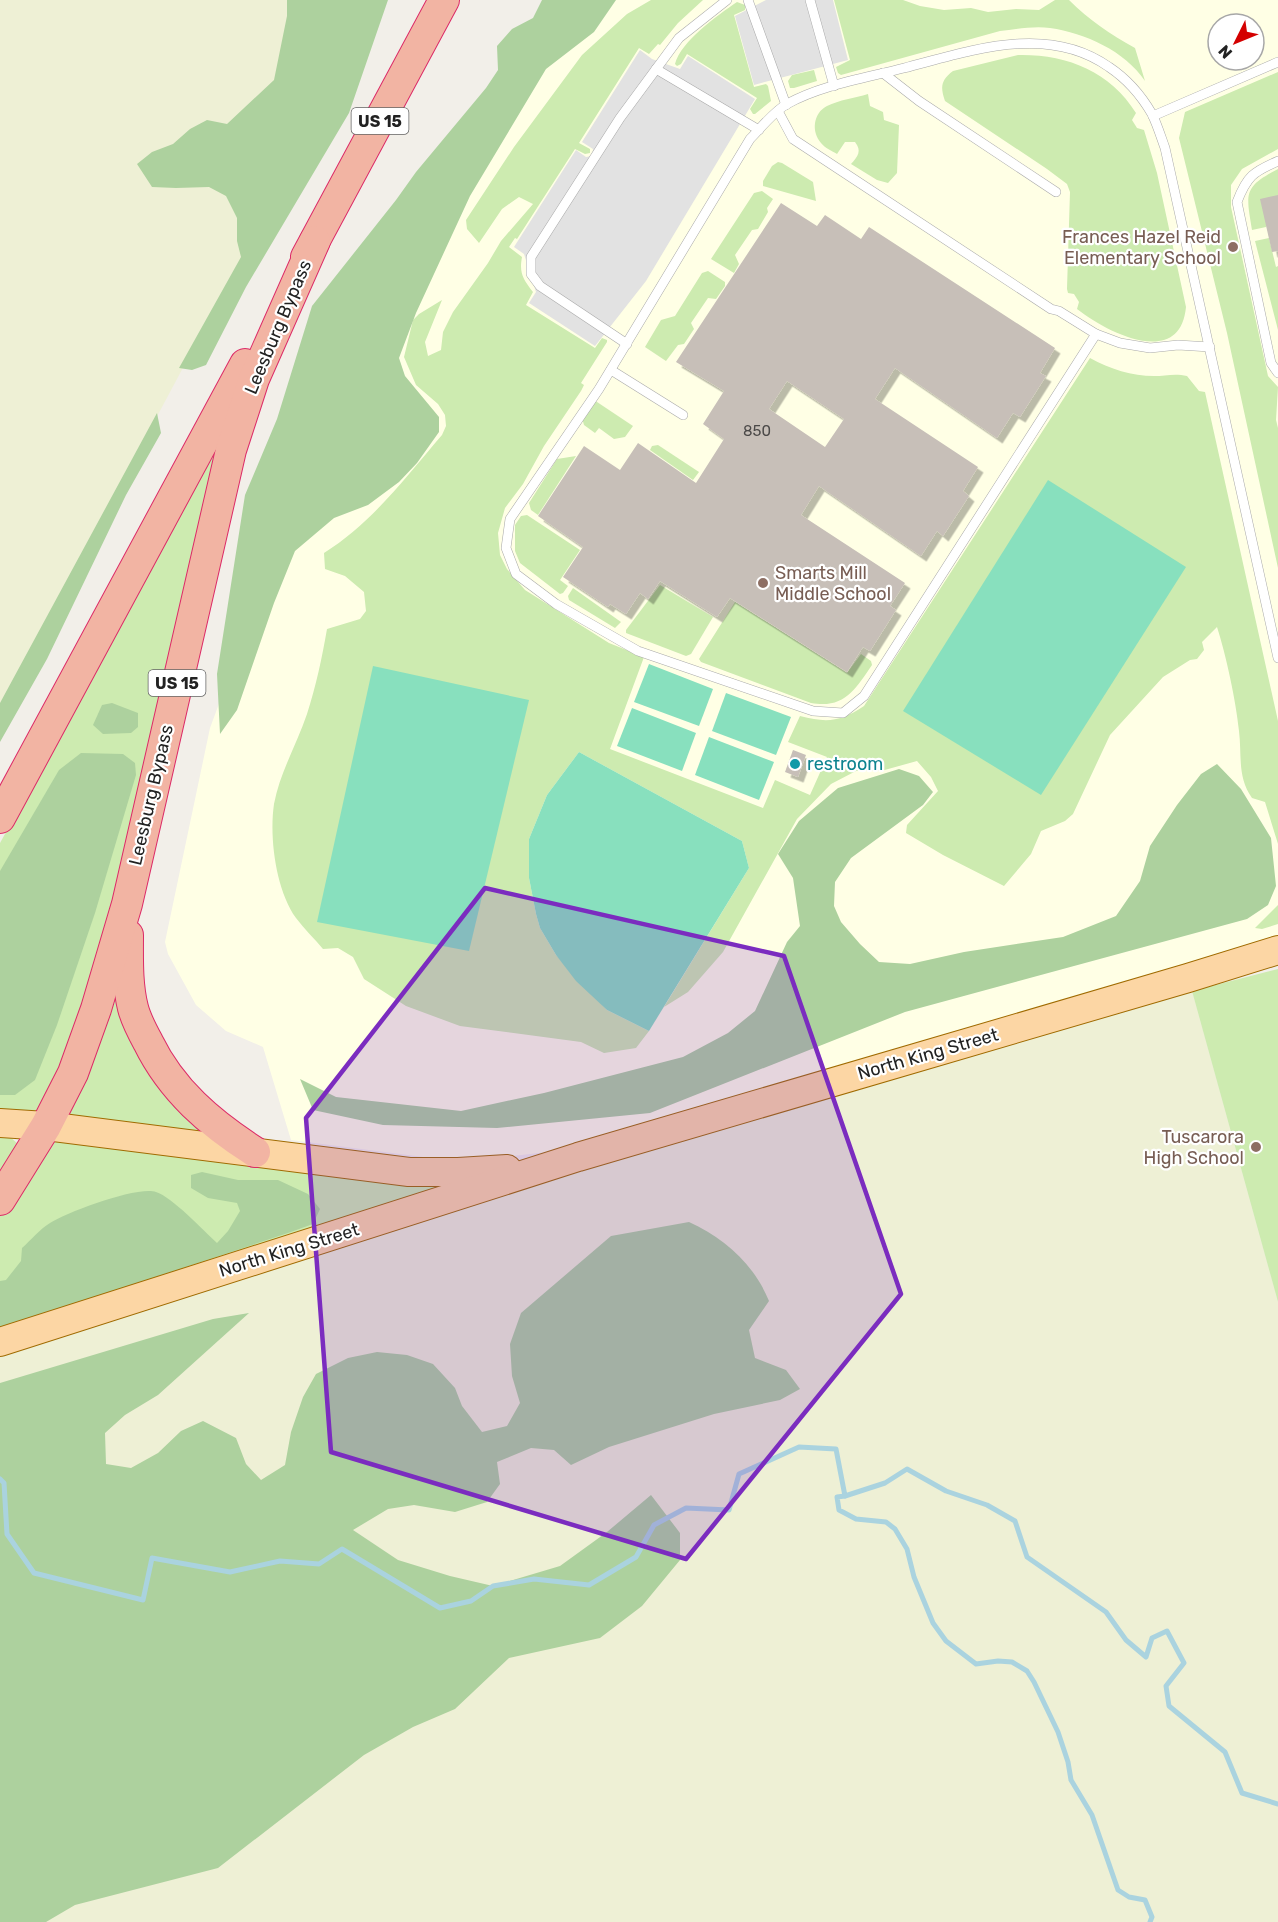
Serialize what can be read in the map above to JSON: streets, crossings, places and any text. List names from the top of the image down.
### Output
{
  "streets": {
    "highway": ["US 15", "Leesburg Bypass"],
    "main road": ["North King Street"]
  },
  "crossings": [
    ["Leesburg Bypass", "North King Street"]
  ],
  "places": [
    "Frances Hazel Reid Elementary School",
    "Smarts Mill Middle School",
    "restroom",
    "Tuscarora High School"
  ],
  "house_numbers": ["850"],
  "north": "bottom left"
}
